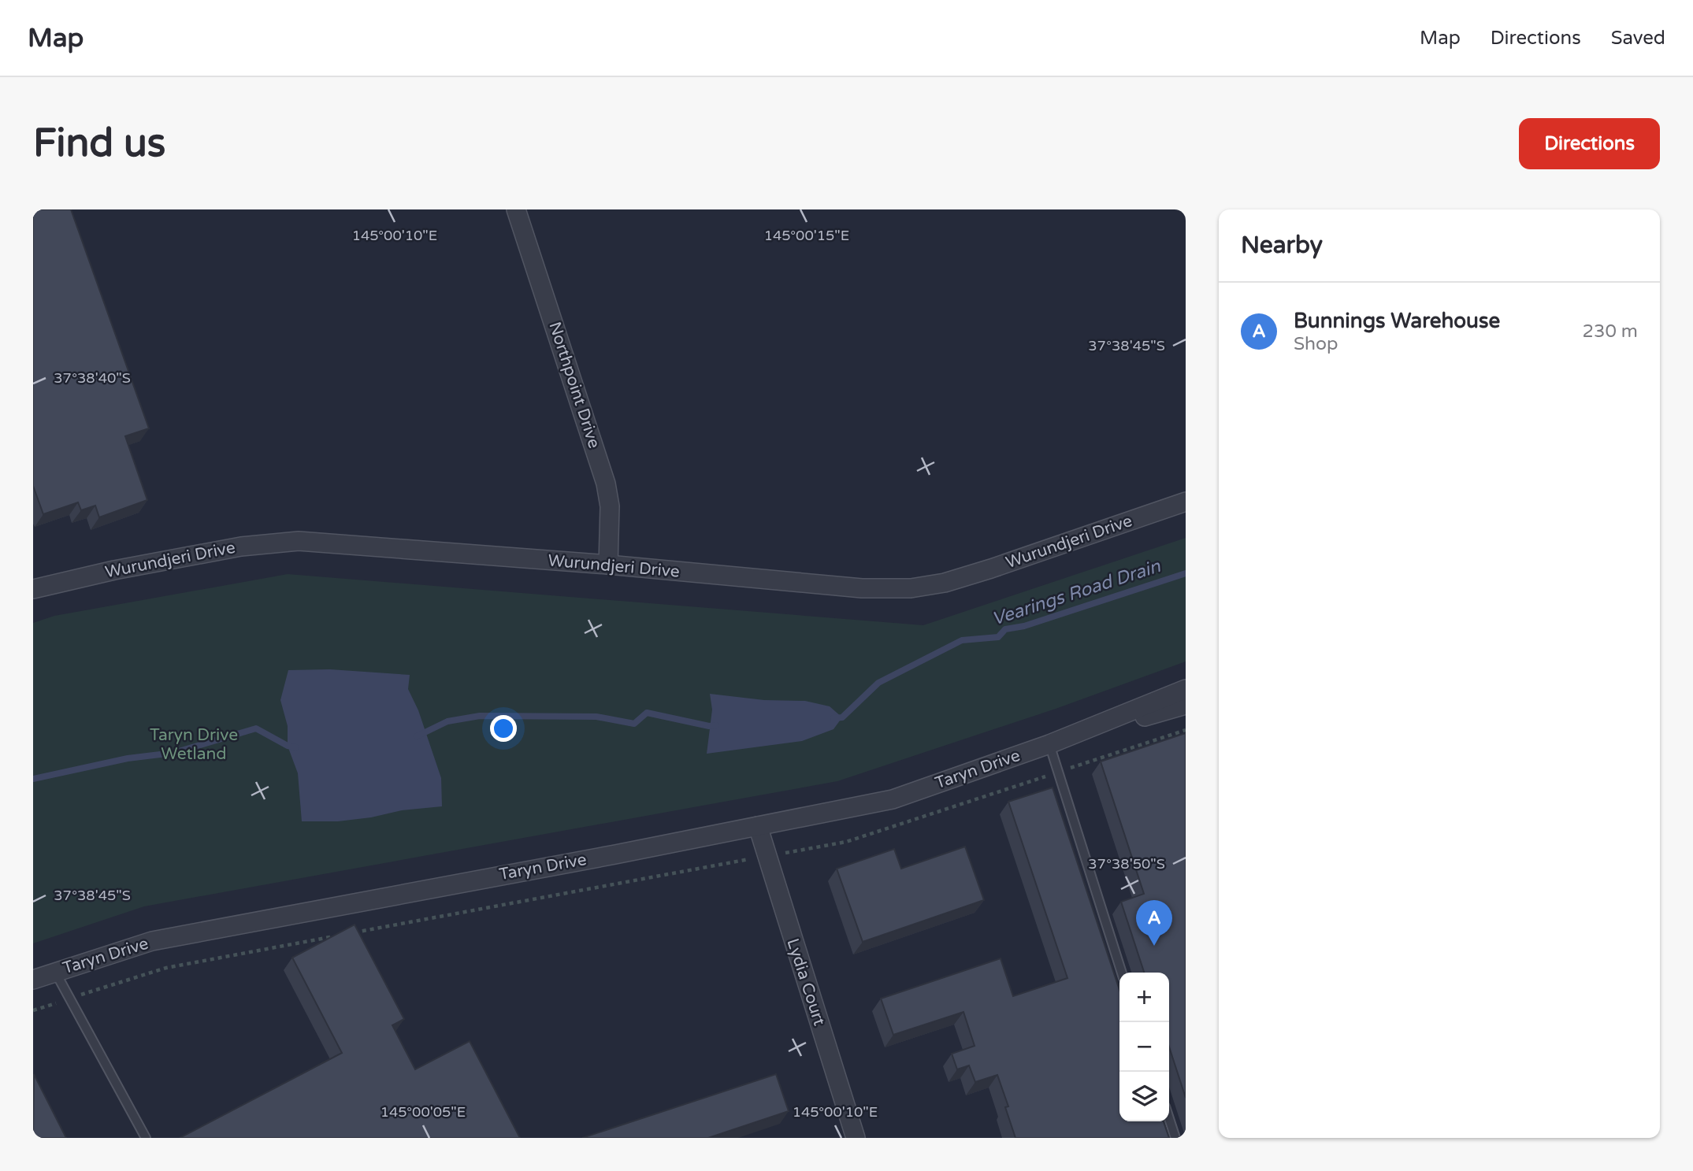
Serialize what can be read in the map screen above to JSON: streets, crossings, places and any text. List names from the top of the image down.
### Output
{
  "streets": {
    "street": [
      "Northpoint Drive",
      "Wurundjeri Drive",
      "Taryn Drive",
      "Lydia Court"
    ]
  },
  "crossings": [
    ["Northpoint Drive", "Wurundjeri Drive"],
    ["Taryn Drive", "Lydia Court"]
  ],
  "water": ["Vearings Road Drain"],
  "parks": ["Taryn Drive Wetland"],
  "page": {
    "header": "Map",
    "nav": ["Map", "Directions", "Saved"],
    "buttons": "Directions",
    "title": "Find us",
    "heading": "Nearby",
    "list": [
      {
        "mark": "A",
        "name": "Bunnings Warehouse",
        "note": "Shop",
        "value": "230 m"
      }
    ],
    "pins": "A",
    "map_buttons": ["+", "−"]
  },
  "coordinates": [
    "145°00'10\"E",
    "145°00'15\"E",
    "37°38'45\"S",
    "37°38'40\"S",
    "37°38'50\"S",
    "145°00'05\"E"
  ]
}
